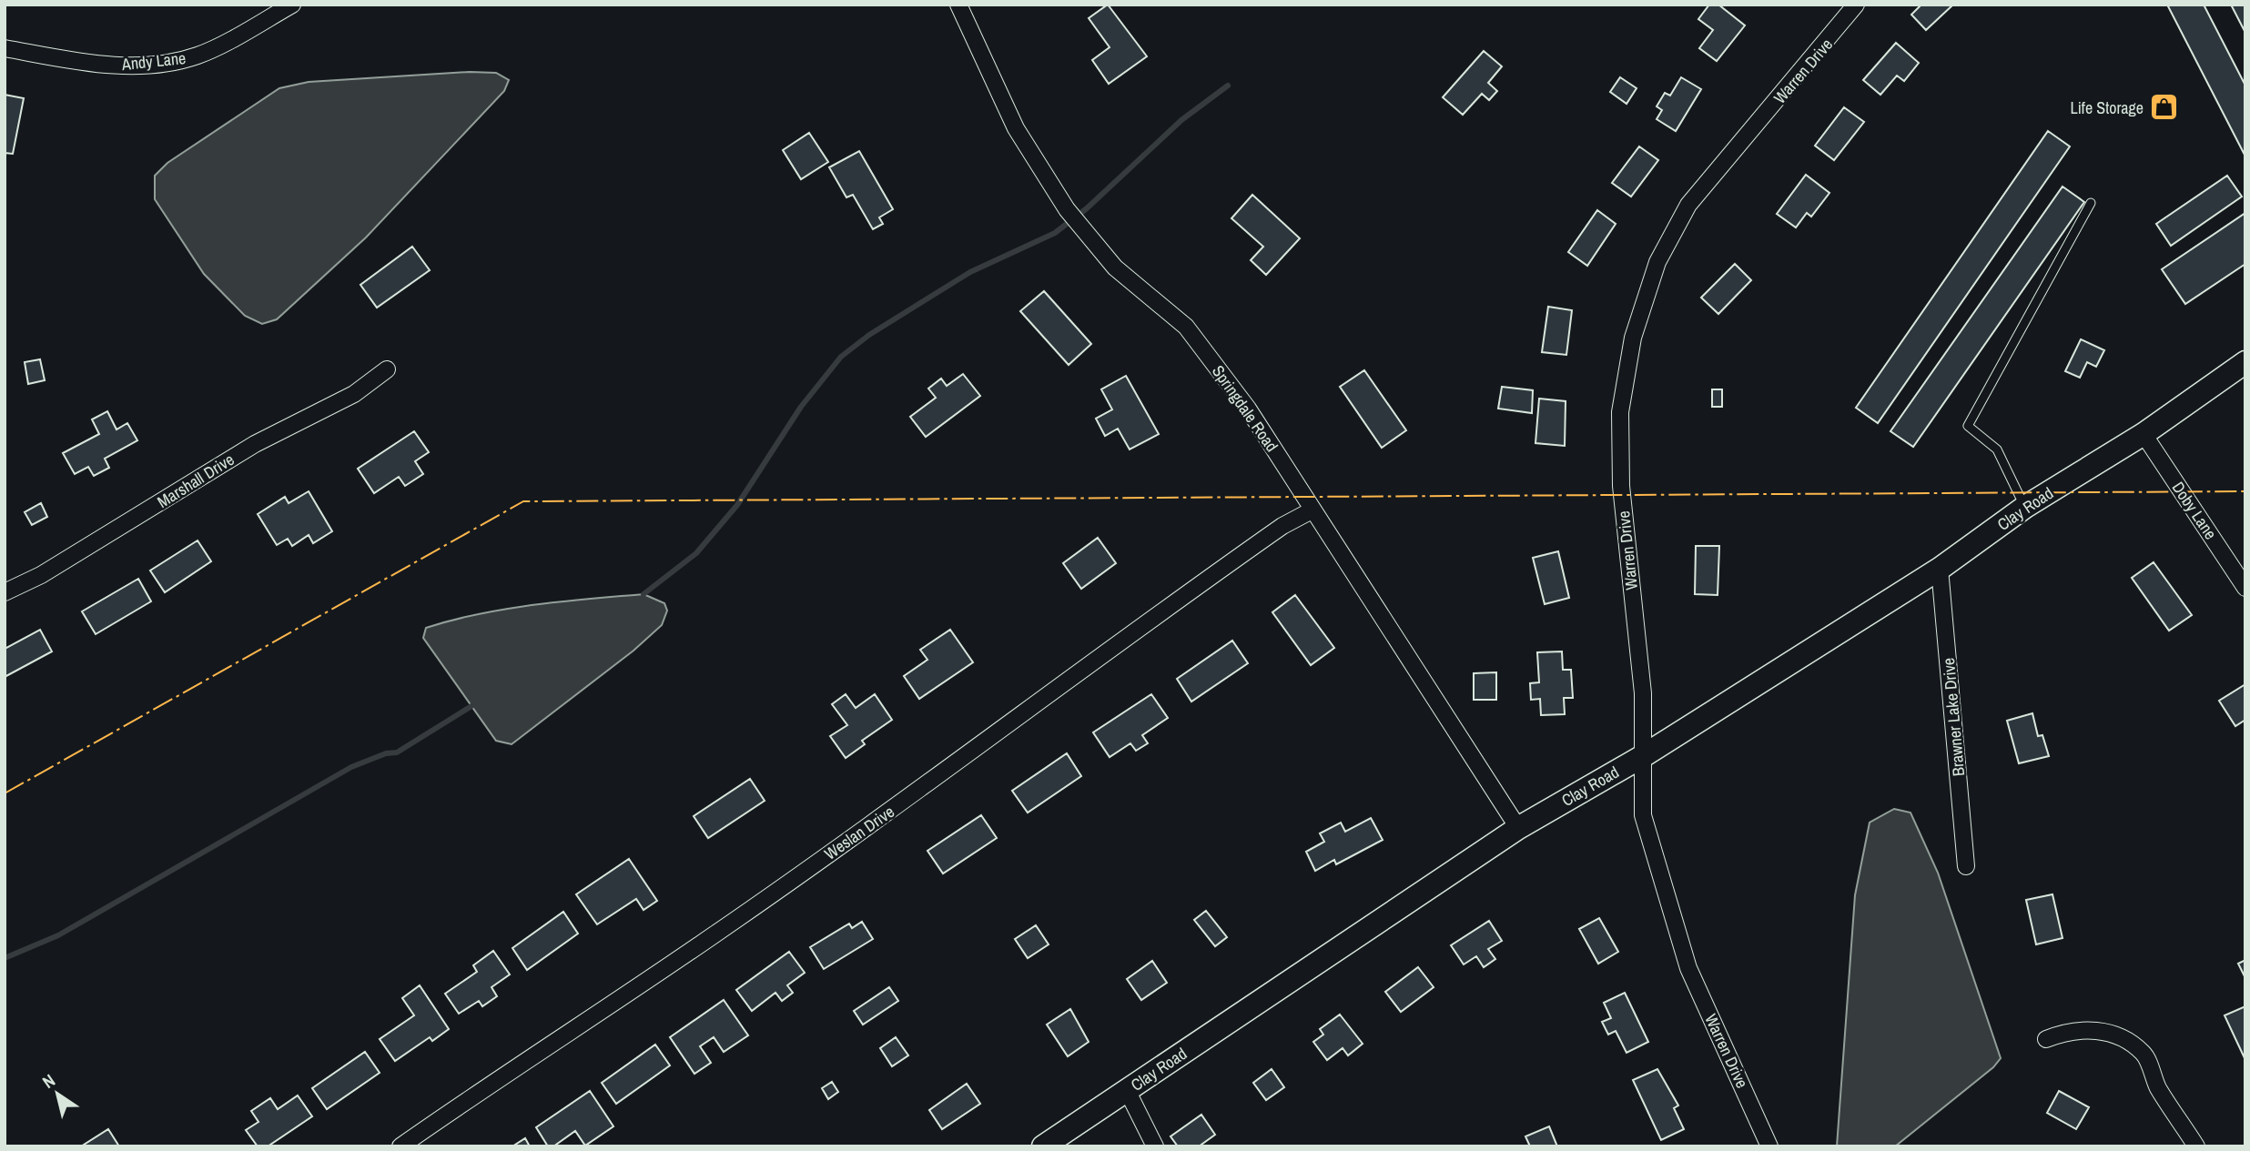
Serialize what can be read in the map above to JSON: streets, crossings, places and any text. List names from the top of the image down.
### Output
{
  "streets": {
    "street": [
      "Andy Lane",
      "Warren Drive",
      "Springdale Road",
      "Marshall Drive",
      "Clay Road",
      "Doby Lane",
      "Brawner Lake Drive",
      "Weslan Drive"
    ]
  },
  "crossings": [
    ["Warren Drive", "Clay Road"],
    ["Springdale Road", "Clay Road"],
    ["Springdale Road", "Weslan Drive"],
    ["Clay Road", "Doby Lane"],
    ["Clay Road", "Brawner Lake Drive"]
  ],
  "places": {
    "shop": ["Life Storage"]
  },
  "north": "top left"
}
